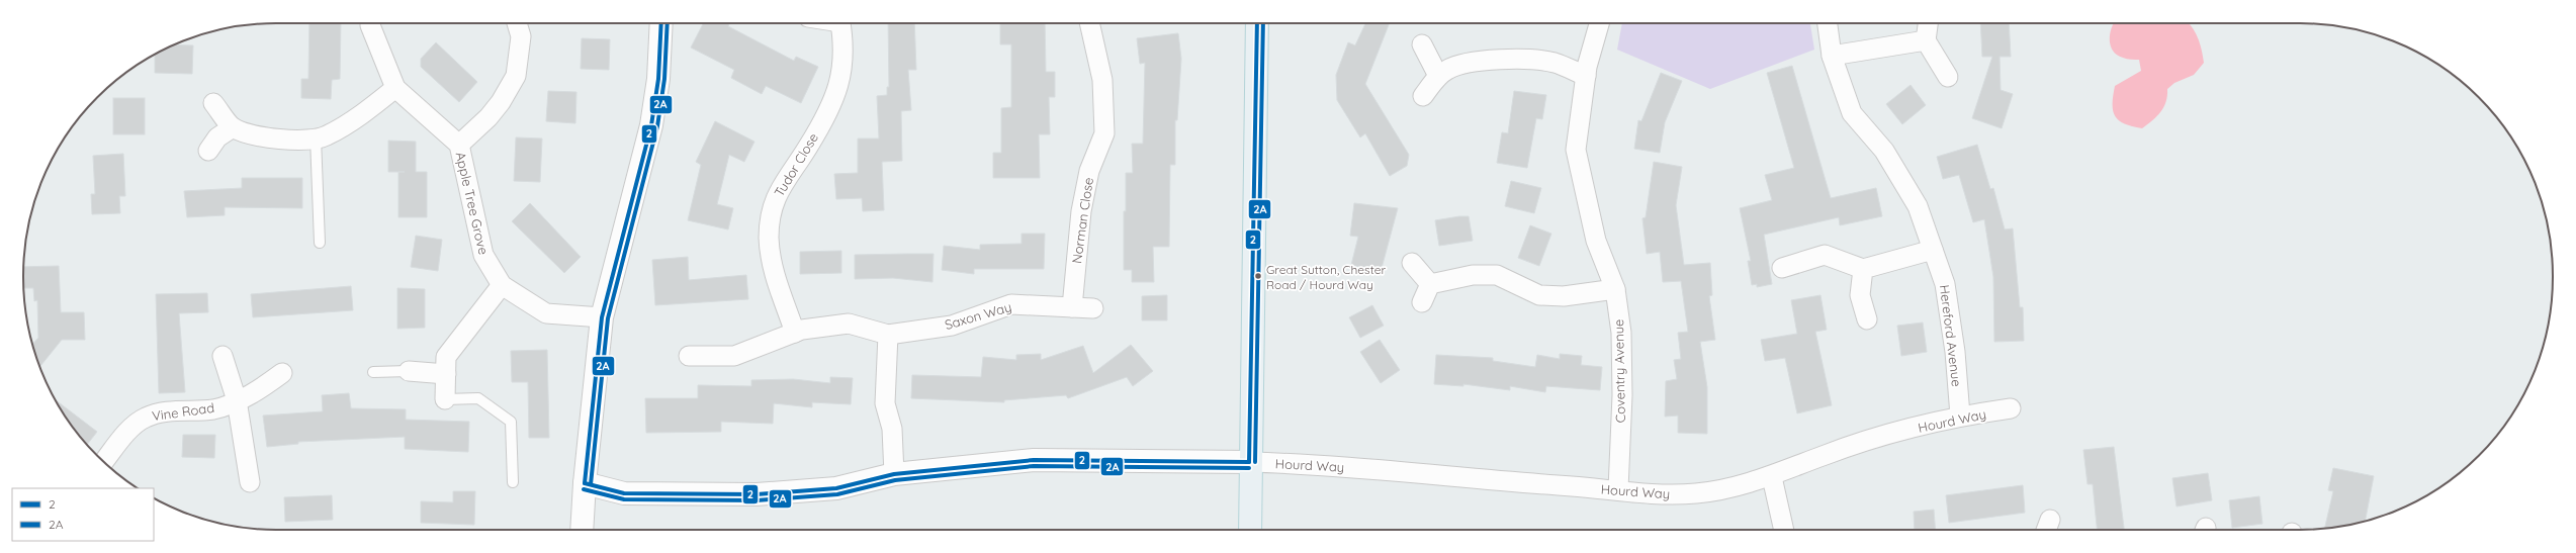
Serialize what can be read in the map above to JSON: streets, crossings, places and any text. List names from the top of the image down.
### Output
{
  "streets": {
    "street": [
      "Tudor Close",
      "Apple Tree Grove",
      "Norman Close",
      "Saxon Way",
      "Hereford Avenue",
      "Coventry Avenue",
      "Vine Road",
      "Hourd Way"
    ]
  },
  "crossings": [
    ["Tudor Close", "Saxon Way"],
    ["Norman Close", "Saxon Way"],
    ["Hereford Avenue", "Hourd Way"],
    ["Coventry Avenue", "Hourd Way"]
  ],
  "places": ["Great Sutton, Chester Road / Hourd Way"],
  "lines": ["transit line 2", "transit line 2A"],
  "legend": ["2", "2A"]
}
